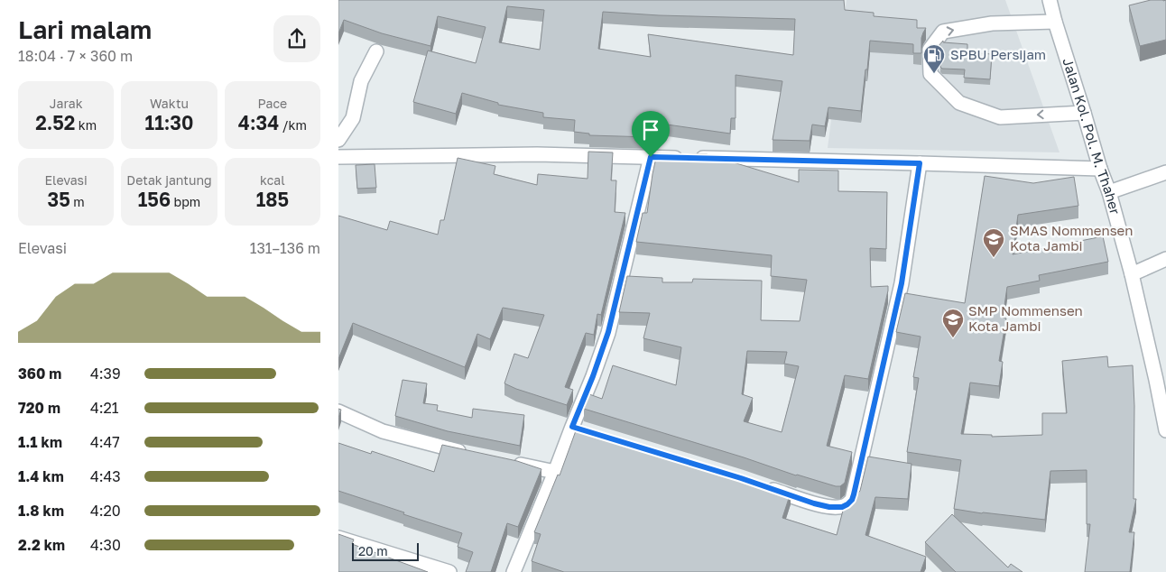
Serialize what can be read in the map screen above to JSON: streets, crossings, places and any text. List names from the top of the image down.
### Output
{
  "streets": {
    "street": ["Jalan Kol. Pol. M. Thaher"]
  },
  "places": {
    "fuel station": ["SPBU Persijam"],
    "school or university": ["SMAS Nommensen Kota Jambi", "SMP Nommensen Kota Jambi"]
  },
  "scale_bar": "20 m",
  "page": {
    "heading": ["Lari malam", "18:04 · 7 × 360 m"],
    "stats": [
      ["Jarak", "2.52 km"],
      ["Waktu", "11:30"],
      ["Pace", "4:34 /km"],
      ["Elevasi", "35 m"],
      ["Detak jantung", "156 bpm"],
      ["kcal", "185"]
    ],
    "chart": ["Elevasi", "131–136 m"],
    "list": [
      {
        "name": "360 m",
        "note": "4:39"
      },
      {
        "name": "720 m",
        "note": "4:21"
      },
      {
        "name": "1.1 km",
        "note": "4:47"
      },
      {
        "name": "1.4 km",
        "note": "4:43"
      },
      {
        "name": "1.8 km",
        "note": "4:20"
      },
      {
        "name": "2.2 km",
        "note": "4:30"
      }
    ],
    "scale": "20 m"
  }
}
